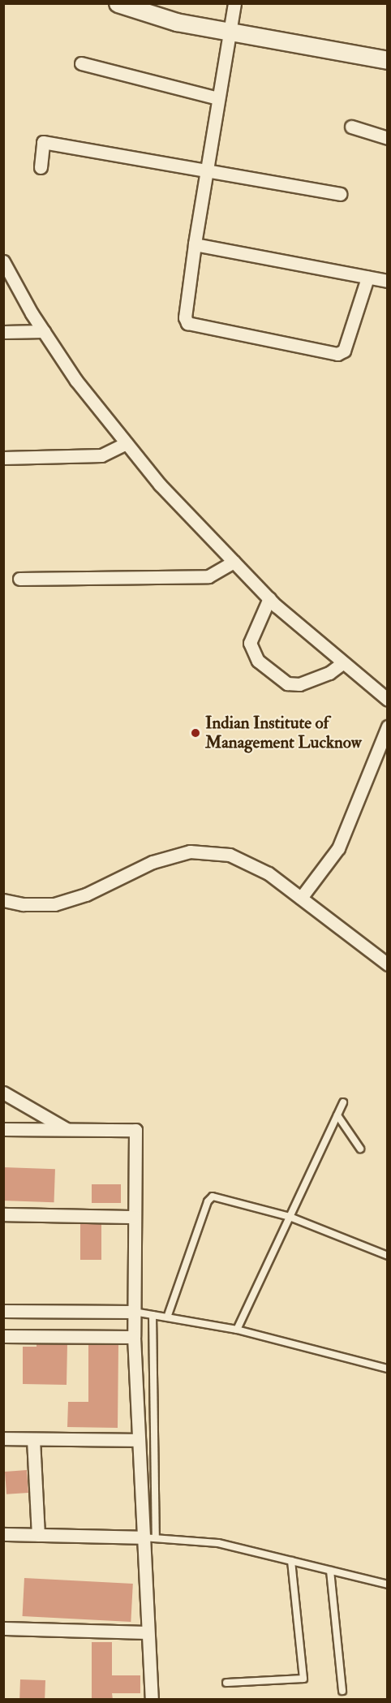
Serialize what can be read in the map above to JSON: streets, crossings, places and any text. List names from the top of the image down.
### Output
{
  "places": ["Indian Institute of Management Lucknow"]
}
